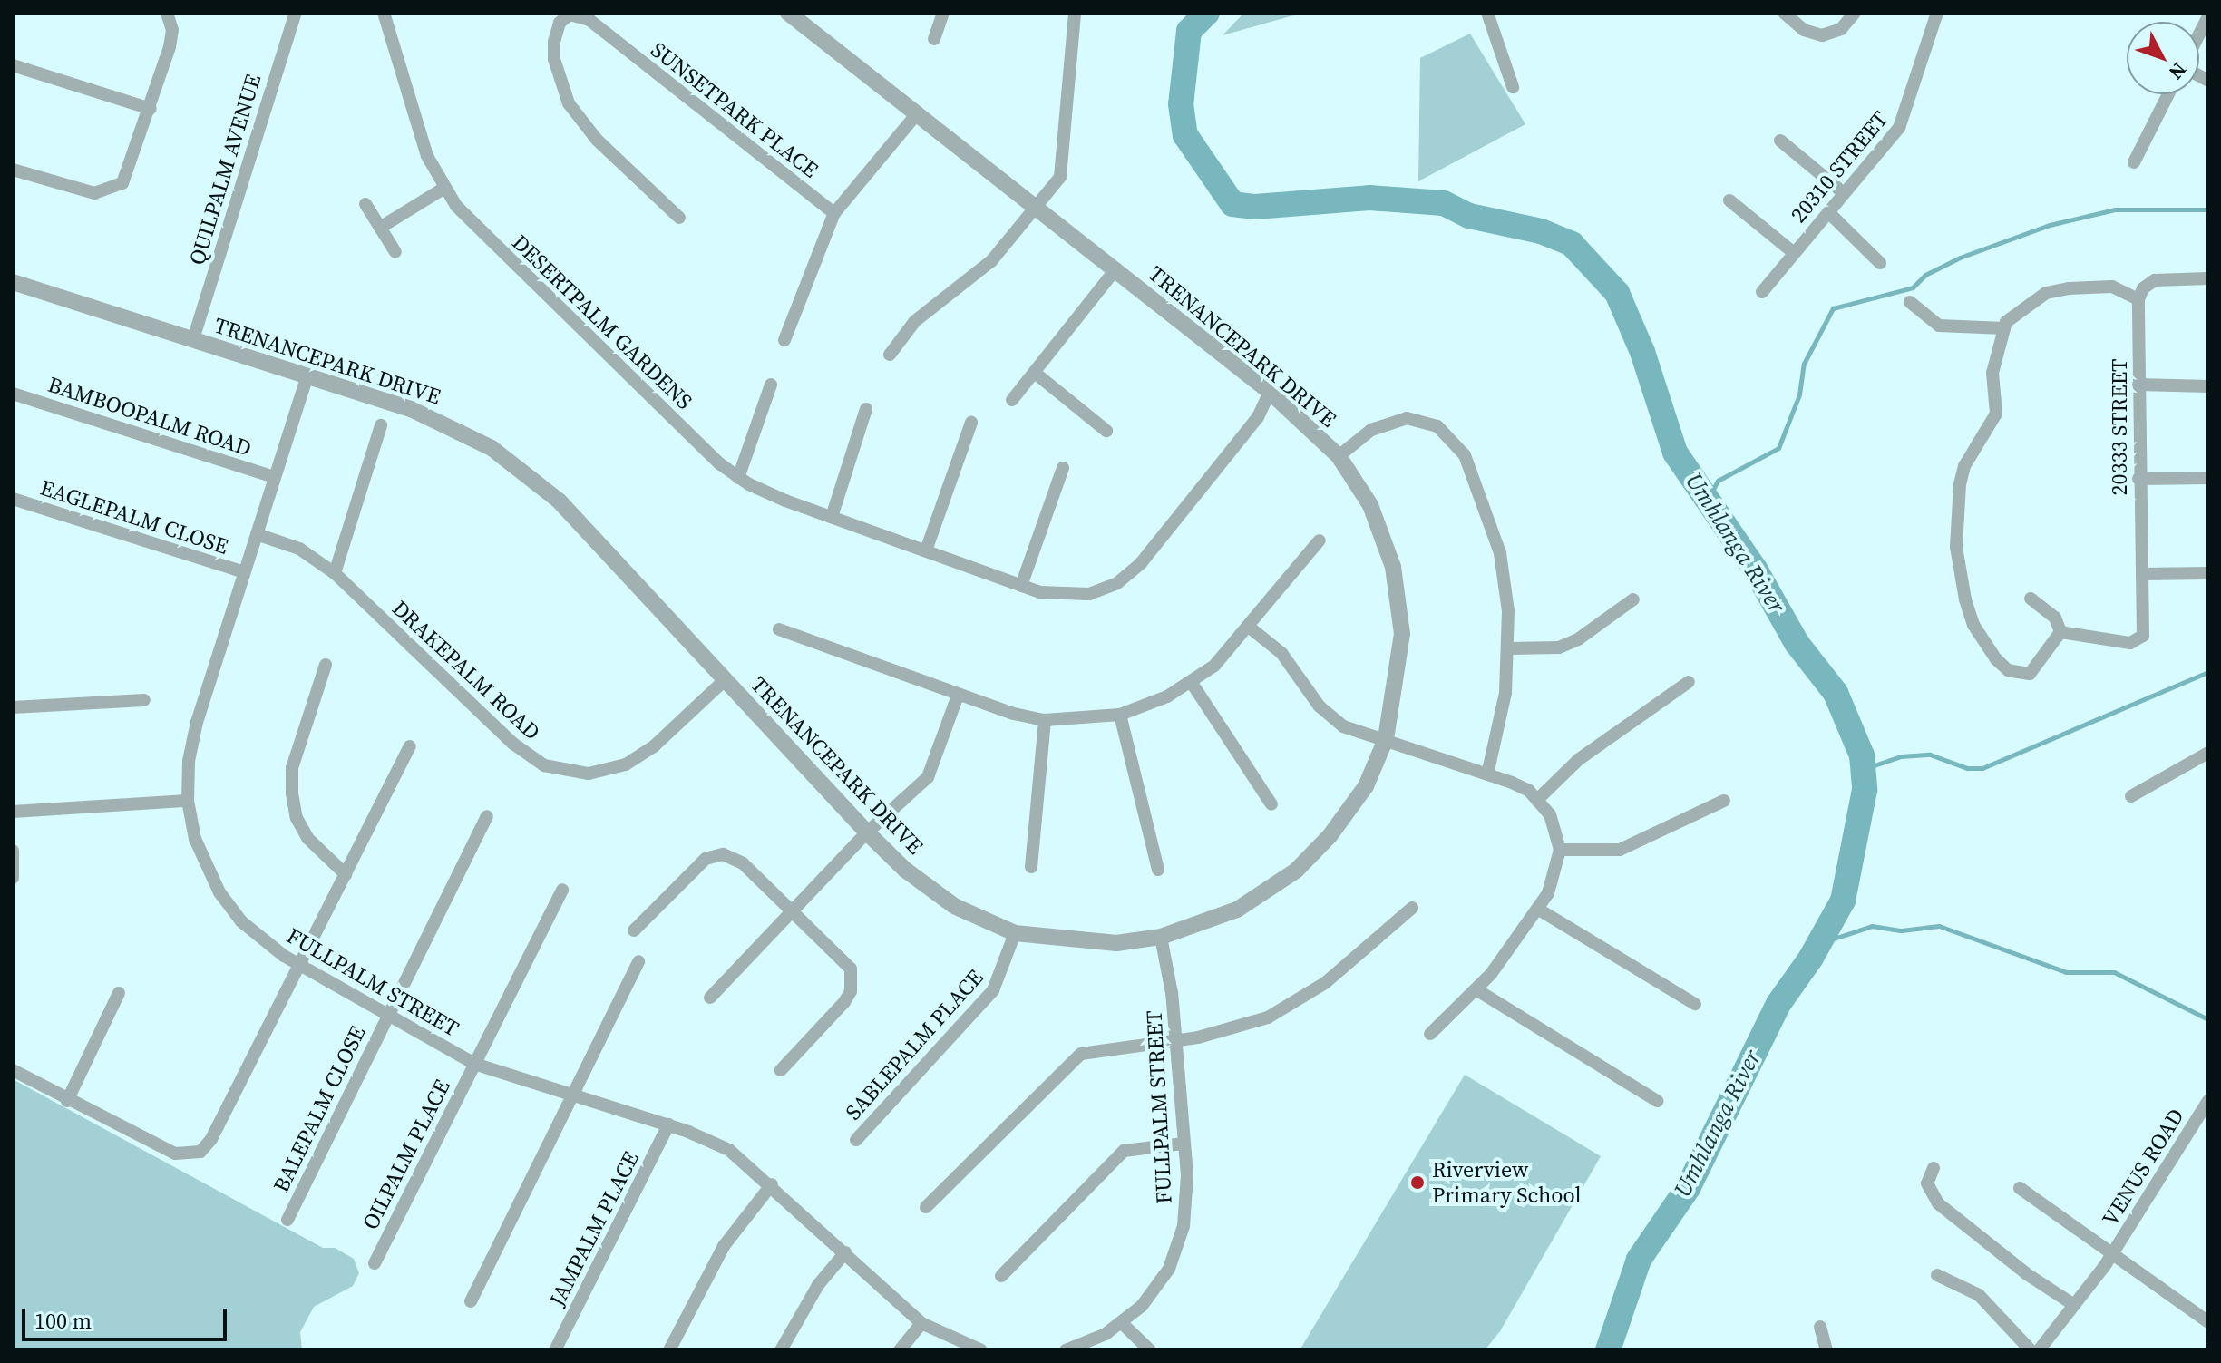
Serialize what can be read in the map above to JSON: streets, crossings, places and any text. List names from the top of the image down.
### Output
{
  "streets": {
    "street": [
      "SUNSETPARK PLACE",
      "20310 STREET",
      "QUILPALM AVENUE",
      "DESERTPALM GARDENS",
      "TRENANCEPARK DRIVE",
      "BAMBOOPALM ROAD",
      "20333 STREET",
      "EAGLEPALM CLOSE",
      "DRAKEPALM ROAD",
      "FULLPALM STREET",
      "SABLEPALM PLACE",
      "BALEPALM CLOSE",
      "OILPALM PLACE",
      "VENUS ROAD",
      "JAMPALM PLACE"
    ]
  },
  "crossings": [
    ["QUILPALM AVENUE", "TRENANCEPARK DRIVE"],
    ["DESERTPALM GARDENS", "TRENANCEPARK DRIVE"],
    ["TRENANCEPARK DRIVE", "DRAKEPALM ROAD"],
    ["TRENANCEPARK DRIVE", "FULLPALM STREET"],
    ["TRENANCEPARK DRIVE", "SABLEPALM PLACE"],
    ["BAMBOOPALM ROAD", "FULLPALM STREET"],
    ["EAGLEPALM CLOSE", "FULLPALM STREET"],
    ["DRAKEPALM ROAD", "FULLPALM STREET"],
    ["FULLPALM STREET", "BALEPALM CLOSE"],
    ["FULLPALM STREET", "OILPALM PLACE"],
    ["FULLPALM STREET", "JAMPALM PLACE"]
  ],
  "water": ["Umhlanga River"],
  "places": ["Riverview Primary School"],
  "scale_bar": "100 m",
  "north": "bottom right"
}
